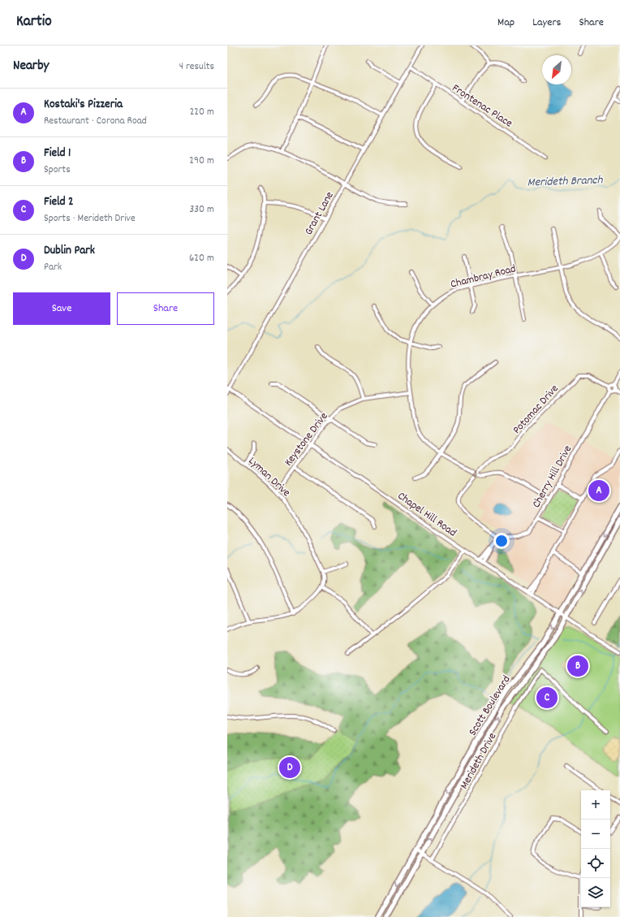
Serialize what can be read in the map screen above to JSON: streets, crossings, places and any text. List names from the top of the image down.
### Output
{
  "streets": {
    "main road": ["Scott Boulevard"],
    "street": [
      "Frontenac Place",
      "Grant Lane",
      "Chambray Road",
      "Potomac Drive",
      "Keystone Drive",
      "Lyman Drive",
      "Cherry Hill Drive",
      "Chapel Hill Road",
      "Merideth Drive"
    ]
  },
  "crossings": [
    ["Frontenac Place", "Grant Lane"],
    ["Grant Lane", "Chapel Hill Road"],
    ["Chambray Road", "Keystone Drive"],
    ["Keystone Drive", "Lyman Drive"],
    ["Keystone Drive", "Chapel Hill Road"],
    ["Chapel Hill Road", "Scott Boulevard"]
  ],
  "water": ["Merideth Branch"],
  "north": "bottom left",
  "page": {
    "header": "Kartio",
    "nav": ["Map", "Layers", "Share"],
    "heading": ["Nearby", "4 results"],
    "list": [
      {
        "mark": "A",
        "name": "Kostaki's Pizzeria",
        "note": "Restaurant · Corona Road",
        "value": "220 m"
      },
      {
        "mark": "B",
        "name": "Field 1",
        "note": "Sports",
        "value": "290 m"
      },
      {
        "mark": "C",
        "name": "Field 2",
        "note": "Sports · Merideth Drive",
        "value": "330 m"
      },
      {
        "mark": "D",
        "name": "Dublin Park",
        "note": "Park",
        "value": "620 m"
      }
    ],
    "buttons": ["Save", "Share"],
    "pins": [
      "A",
      "B",
      "C",
      "D"
    ],
    "map_buttons": ["+", "−"]
  }
}
